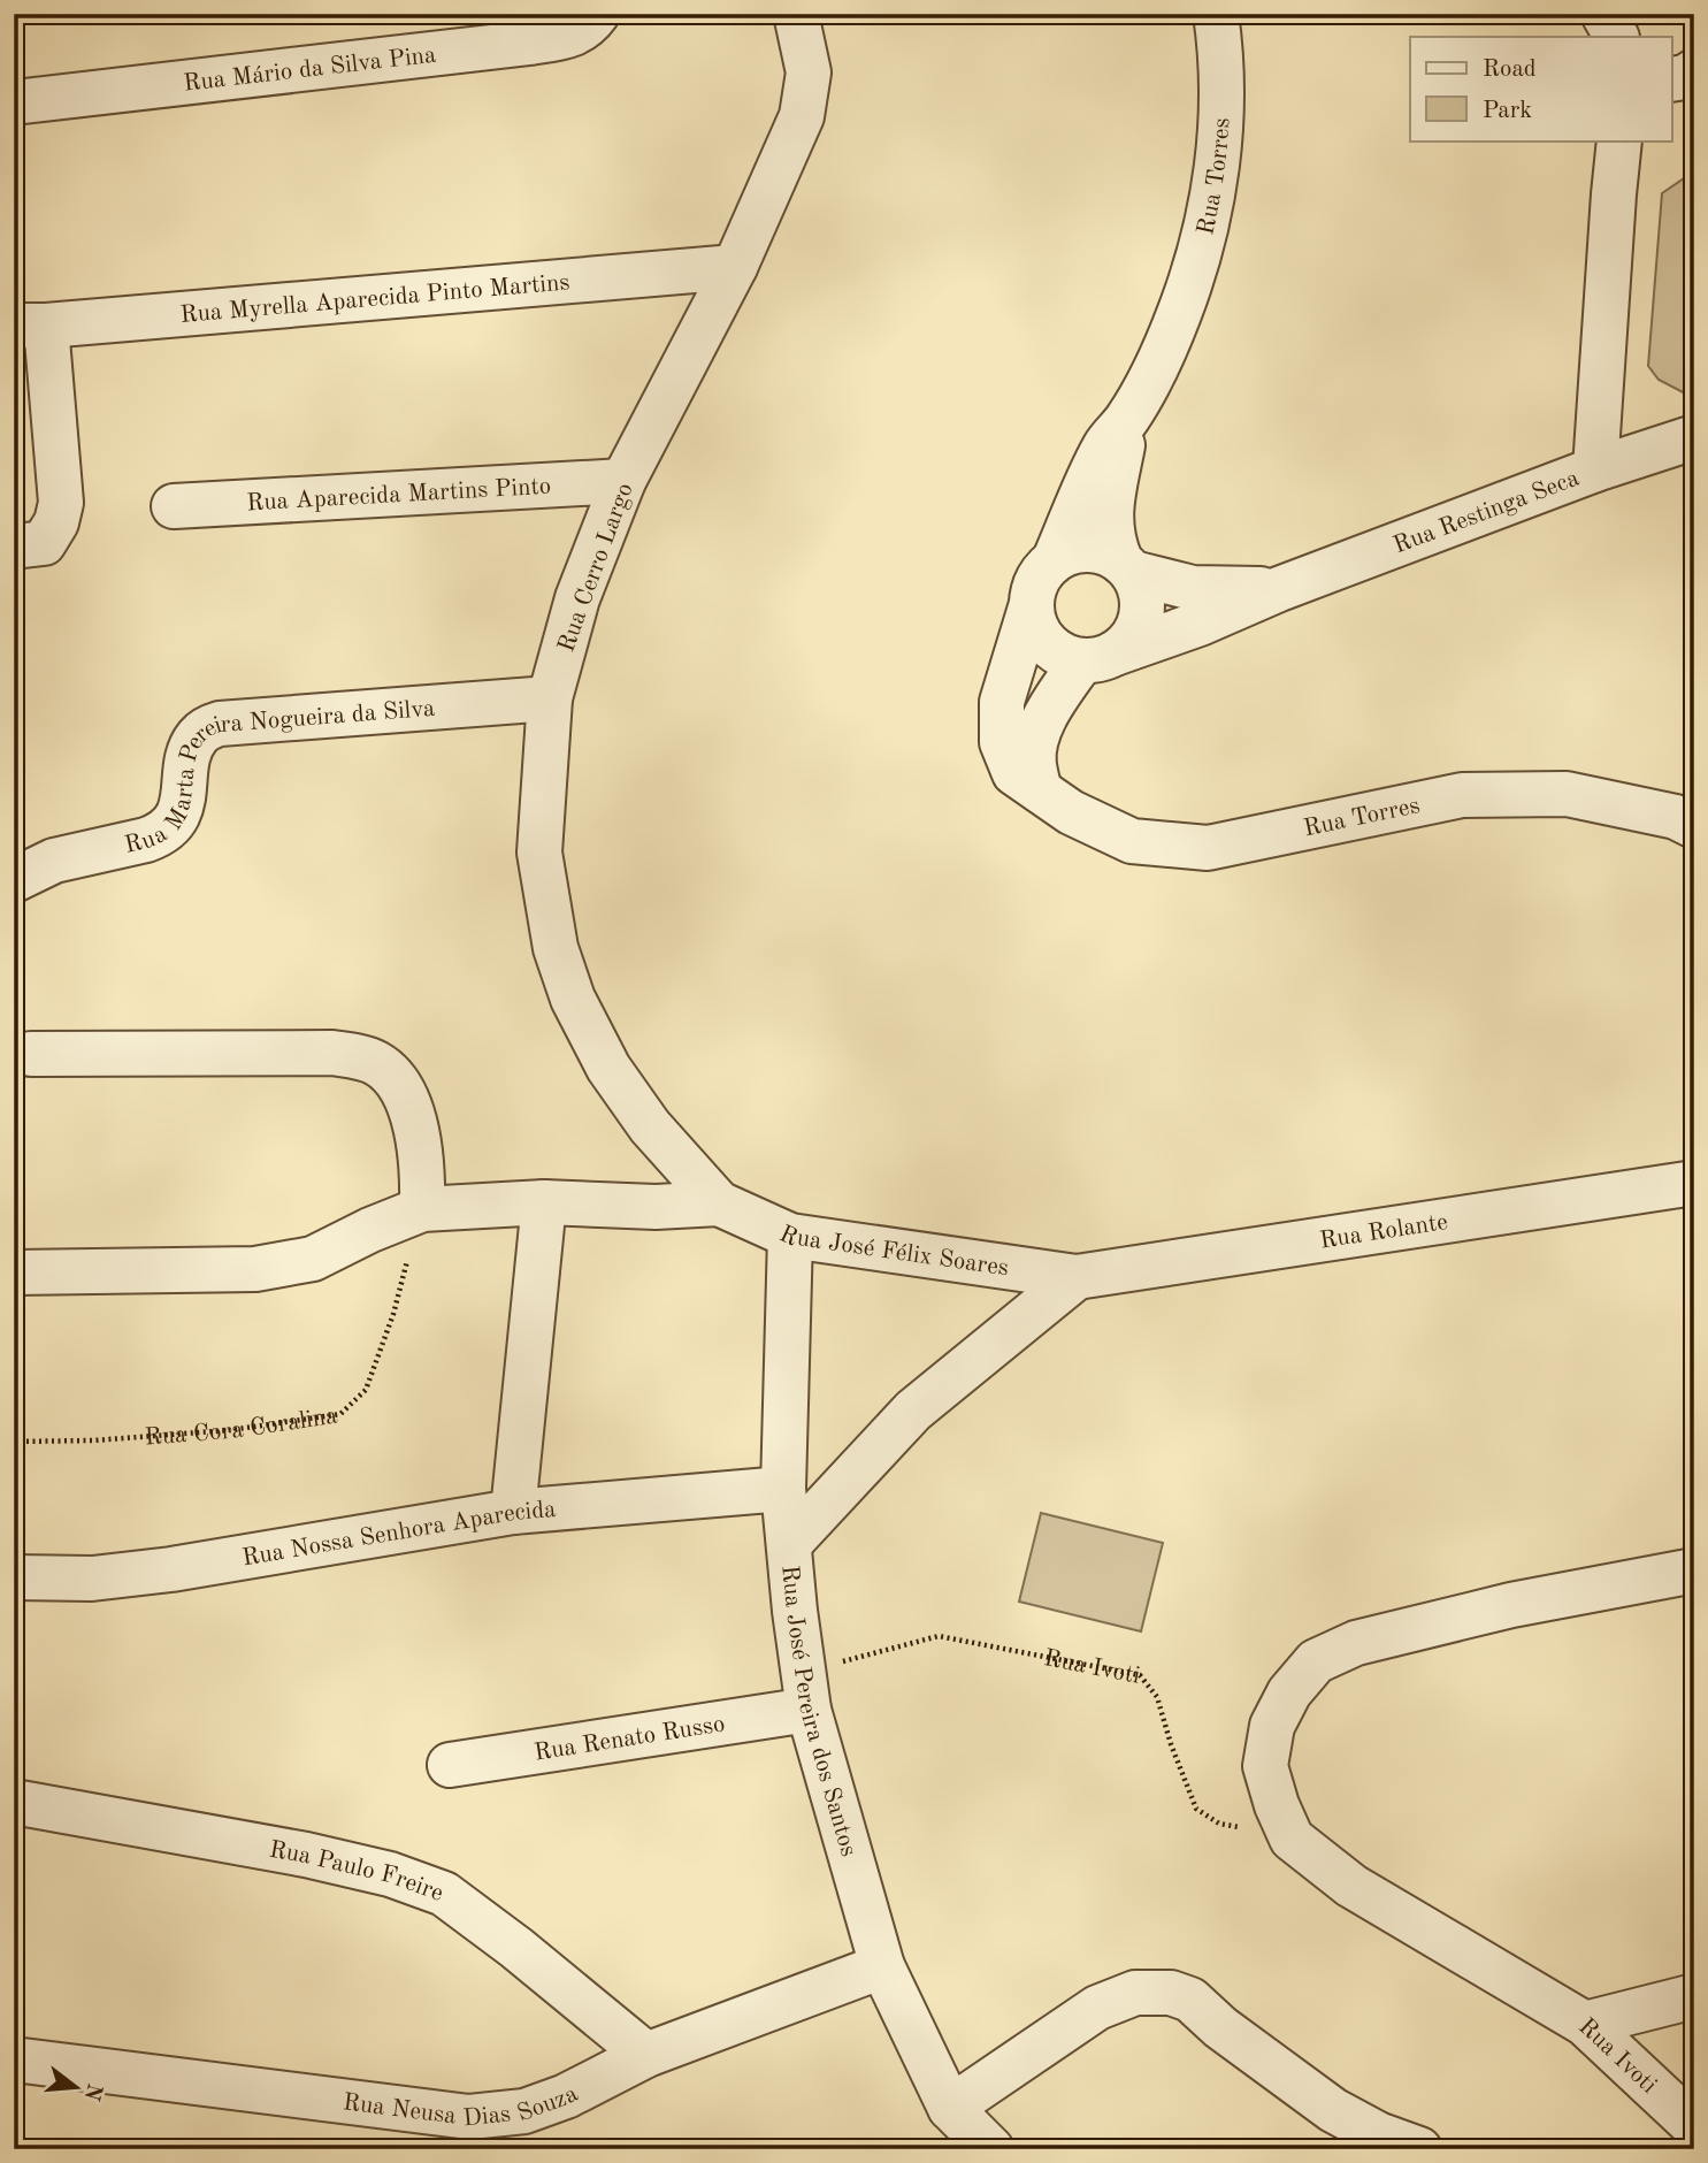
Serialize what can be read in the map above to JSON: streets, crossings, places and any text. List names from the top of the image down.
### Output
{
  "streets": {
    "street": [
      "Rua Mário da Silva Pina",
      "Rua Torres",
      "Rua Myrella Aparecida Pinto Martins",
      "Rua Aparecida Martins Pinto",
      "Rua Restinga Seca",
      "Rua Cerro Largo",
      "Rua Marta Pereira Nogueira da Silva",
      "Rua Rolante",
      "Rua José Félix Soares",
      "Rua Nossa Senhora Aparecida",
      "Rua Ivoti",
      "Rua José Pereira dos Santos",
      "Rua Renato Russo",
      "Rua Paulo Freire",
      "Rua Neusa Dias Souza"
    ],
    "path": ["Rua Cora Coralina"]
  },
  "crossings": [
    ["Rua Torres", "Rua Restinga Seca"],
    ["Rua Myrella Aparecida Pinto Martins", "Rua Cerro Largo"],
    ["Rua Aparecida Martins Pinto", "Rua Cerro Largo"],
    ["Rua Cerro Largo", "Rua Marta Pereira Nogueira da Silva"],
    ["Rua Cerro Largo", "Rua José Félix Soares"],
    ["Rua Rolante", "Rua José Félix Soares"],
    ["Rua José Félix Soares", "Rua José Pereira dos Santos"],
    ["Rua Nossa Senhora Aparecida", "Rua José Pereira dos Santos"],
    ["Rua Ivoti", "Rua José Pereira dos Santos"],
    ["Rua Ivoti", "Rua Renato Russo"],
    ["Rua José Pereira dos Santos", "Rua Renato Russo"],
    ["Rua José Pereira dos Santos", "Rua Neusa Dias Souza"],
    ["Rua Paulo Freire", "Rua Neusa Dias Souza"]
  ],
  "legend": ["Road", "Park"],
  "north": "right"
}
